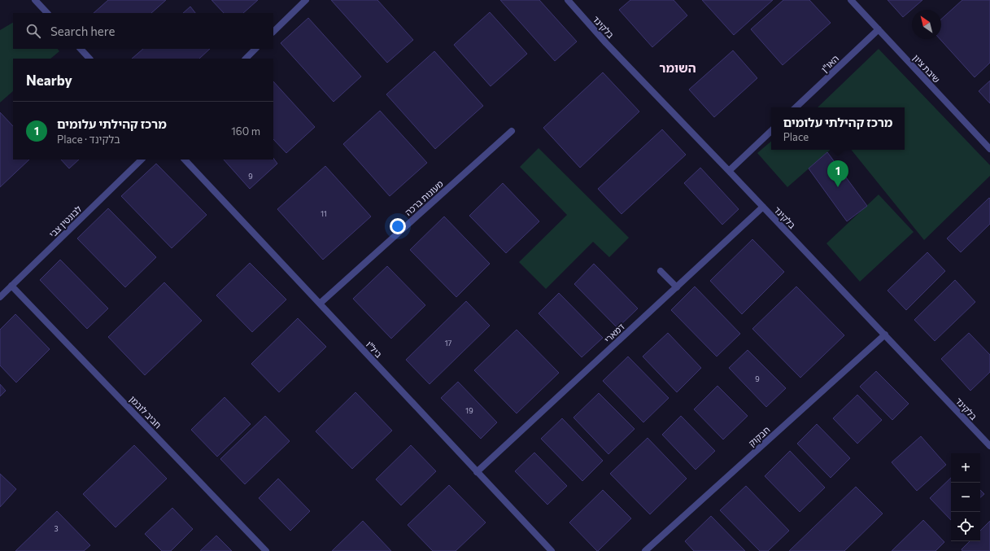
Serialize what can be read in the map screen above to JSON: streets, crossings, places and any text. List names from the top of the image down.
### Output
{
  "streets": {
    "street": [
      "בלקינד",
      "האו\"ן",
      "שיבת ציון",
      "מעונות ברכה",
      "לבונטין צבי",
      "דמארי",
      "ביל\"ו",
      "חביב לובמן",
      "חבקוק"
    ]
  },
  "crossings": [
    ["בלקינד", "דמארי"],
    ["בלקינד", "חבקוק"],
    ["האו\"ן", "שיבת ציון"],
    ["מעונות ברכה", "ביל\"ו"],
    ["לבונטין צבי", "חביב לובמן"],
    ["דמארי", "ביל\"ו"]
  ],
  "districts": ["השומר"],
  "house_numbers": [
    "9",
    "11",
    "17",
    "9",
    "19",
    "3"
  ],
  "north": "top left",
  "page": {
    "search": "Search here",
    "heading": "Nearby",
    "list": [
      {
        "mark": "1",
        "name": "מרכז קהילתי עלומים",
        "note": "Place · בלקינד",
        "value": "160 m"
      }
    ],
    "popup": ["מרכז קהילתי עלומים", "Place"],
    "pins": "1",
    "map_buttons": ["+", "−"]
  }
}
